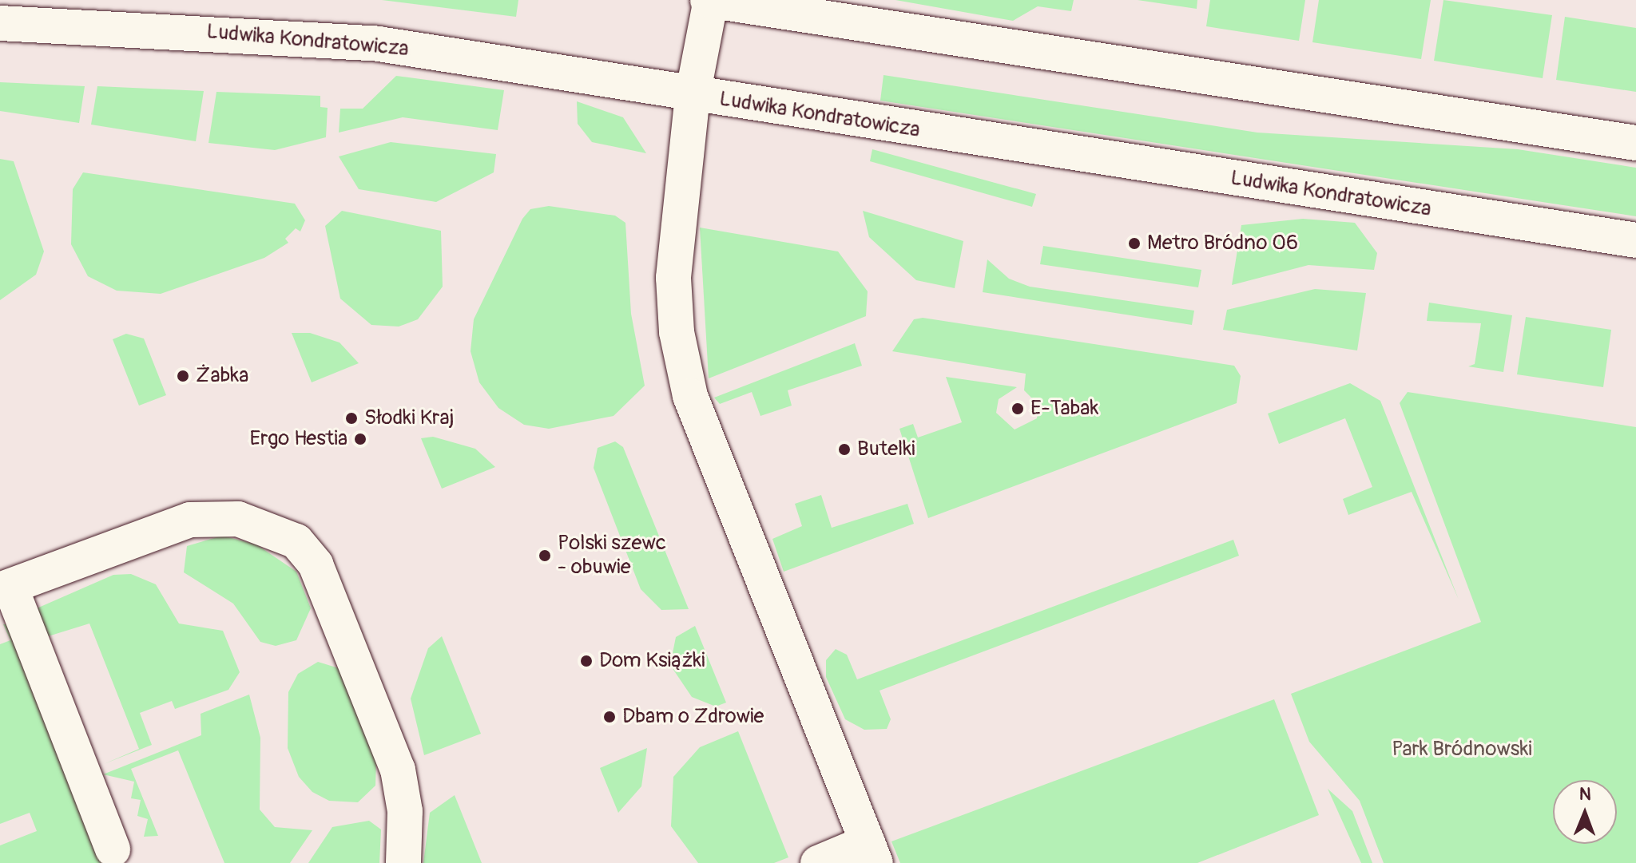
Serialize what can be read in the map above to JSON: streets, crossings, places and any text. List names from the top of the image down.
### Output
{
  "streets": {
    "main road": ["Ludwika Kondratowicza"]
  },
  "parks": ["Park Bródnowski"],
  "places": [
    "Metro Bródno 06",
    "Żabka",
    "E-Tabak",
    "Słodki Kraj",
    "Ergo Hestia",
    "Butelki",
    "Polski szewc - obuwie",
    "Dom Książki",
    "Dbam o Zdrowie"
  ],
  "north": "top"
}
